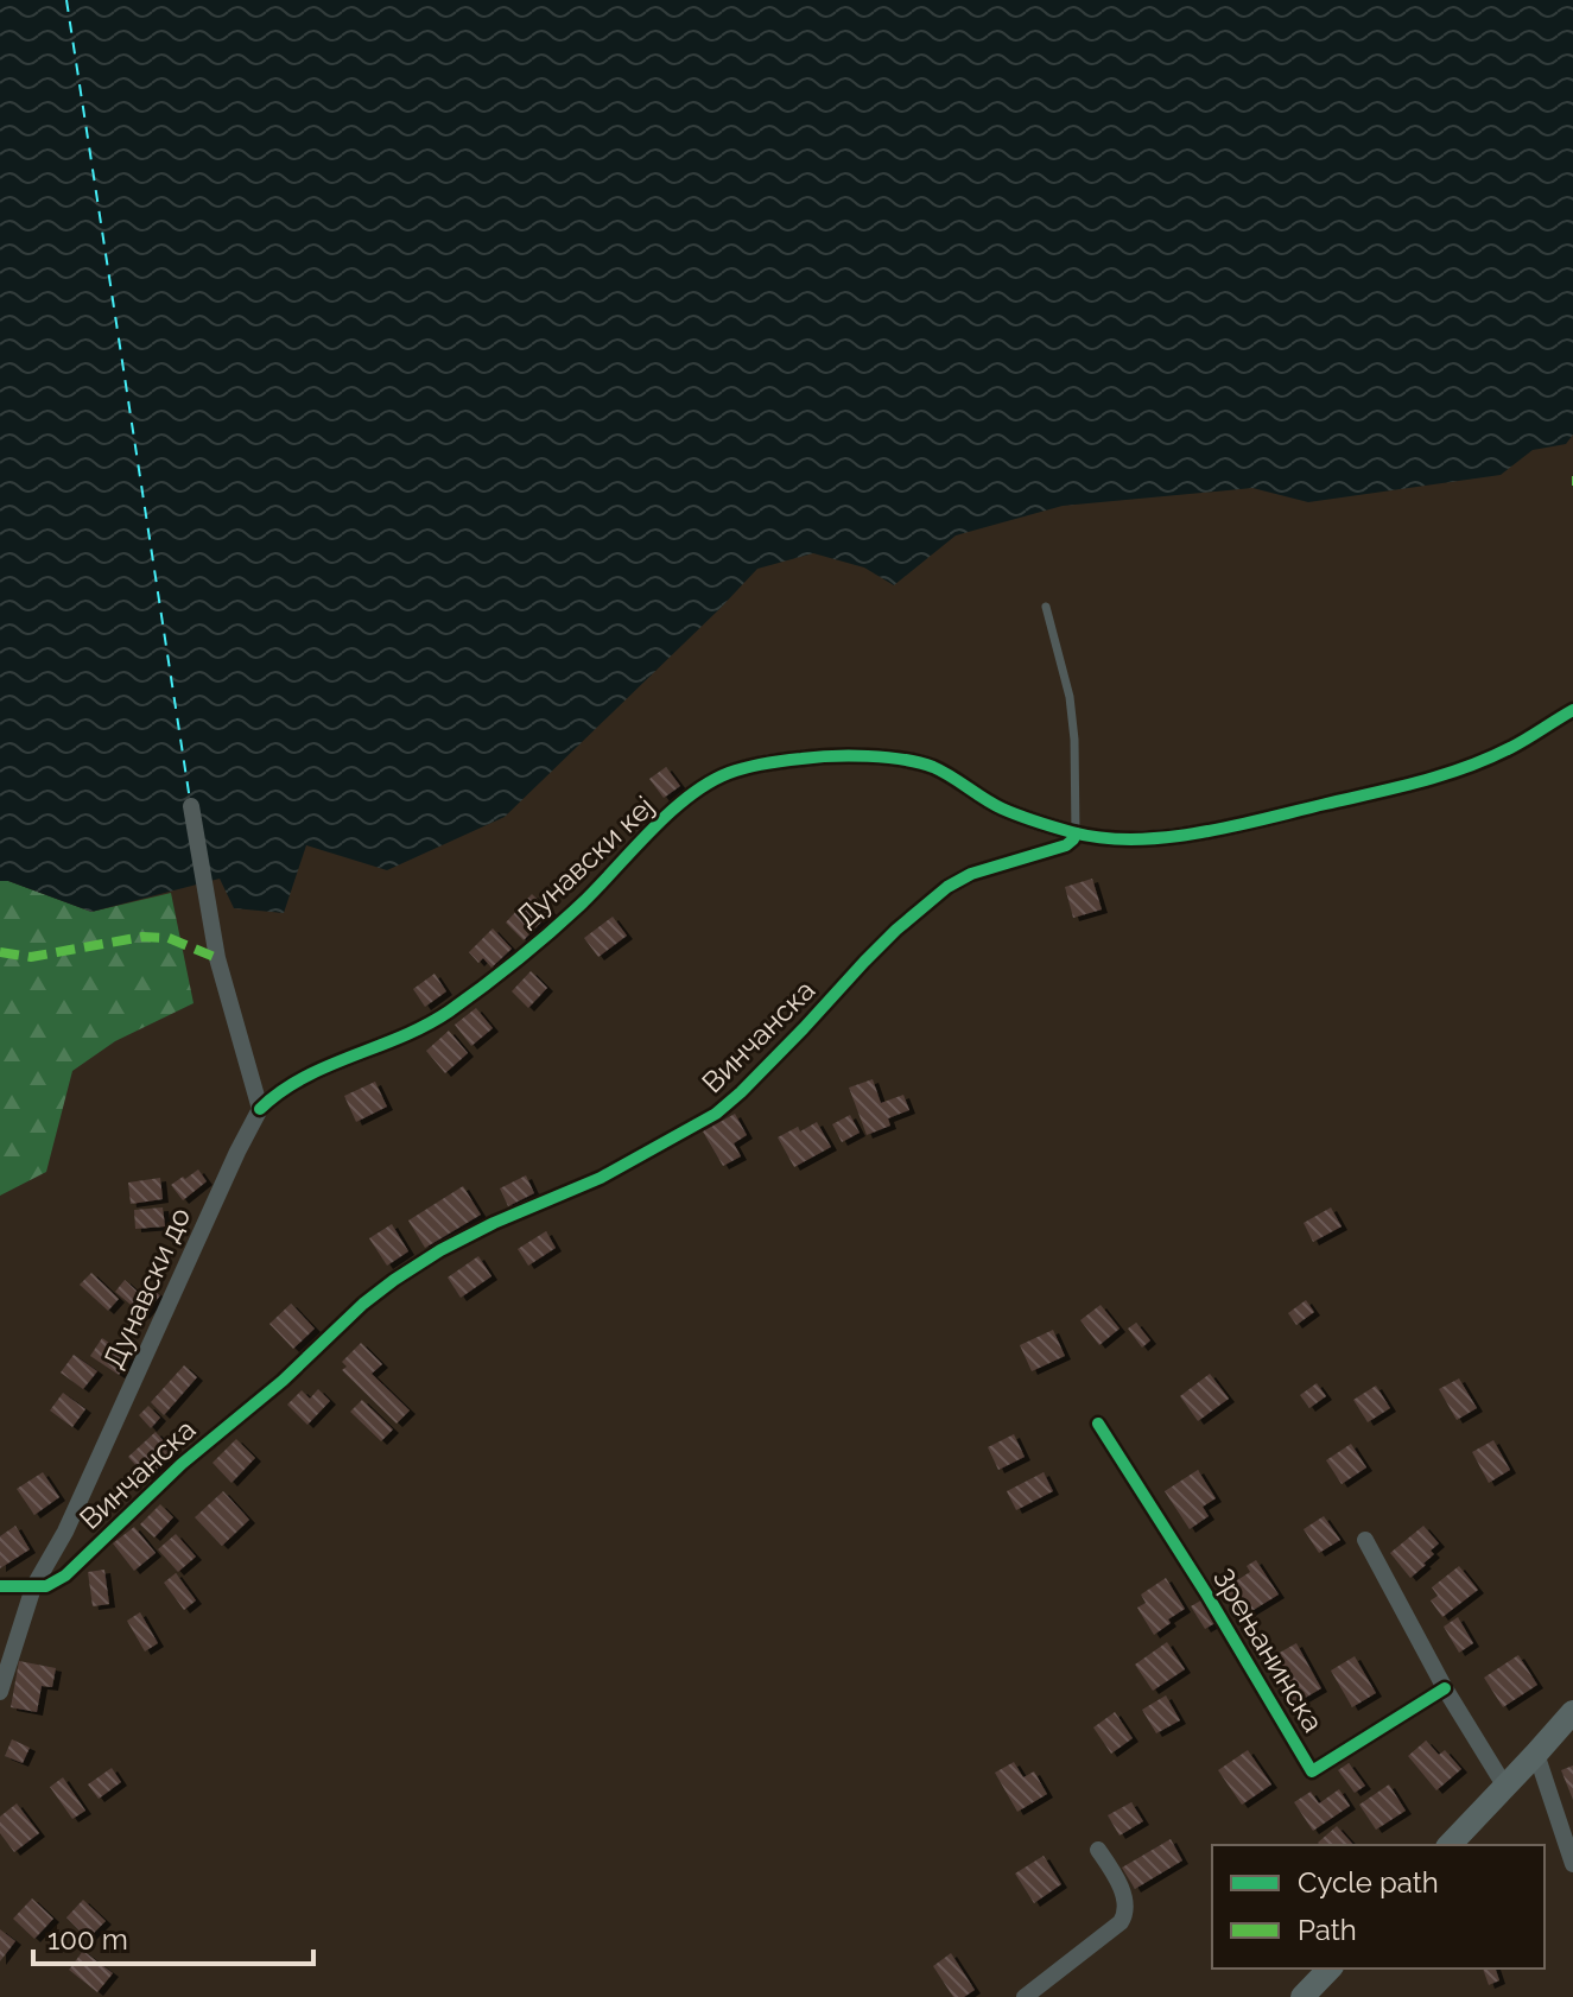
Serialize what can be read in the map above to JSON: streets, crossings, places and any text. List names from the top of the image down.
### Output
{
  "streets": {
    "street": [
      "Дунавски кеј",
      "Винчанска",
      "Дунавски до",
      "Зрењанинска"
    ]
  },
  "crossings": [
    ["Дунавски кеј", "Винчанска"],
    ["Дунавски кеј", "Дунавски до"],
    ["Винчанска", "Дунавски до"]
  ],
  "legend": ["Cycle path", "Path"],
  "scale_bar": "100 m"
}
